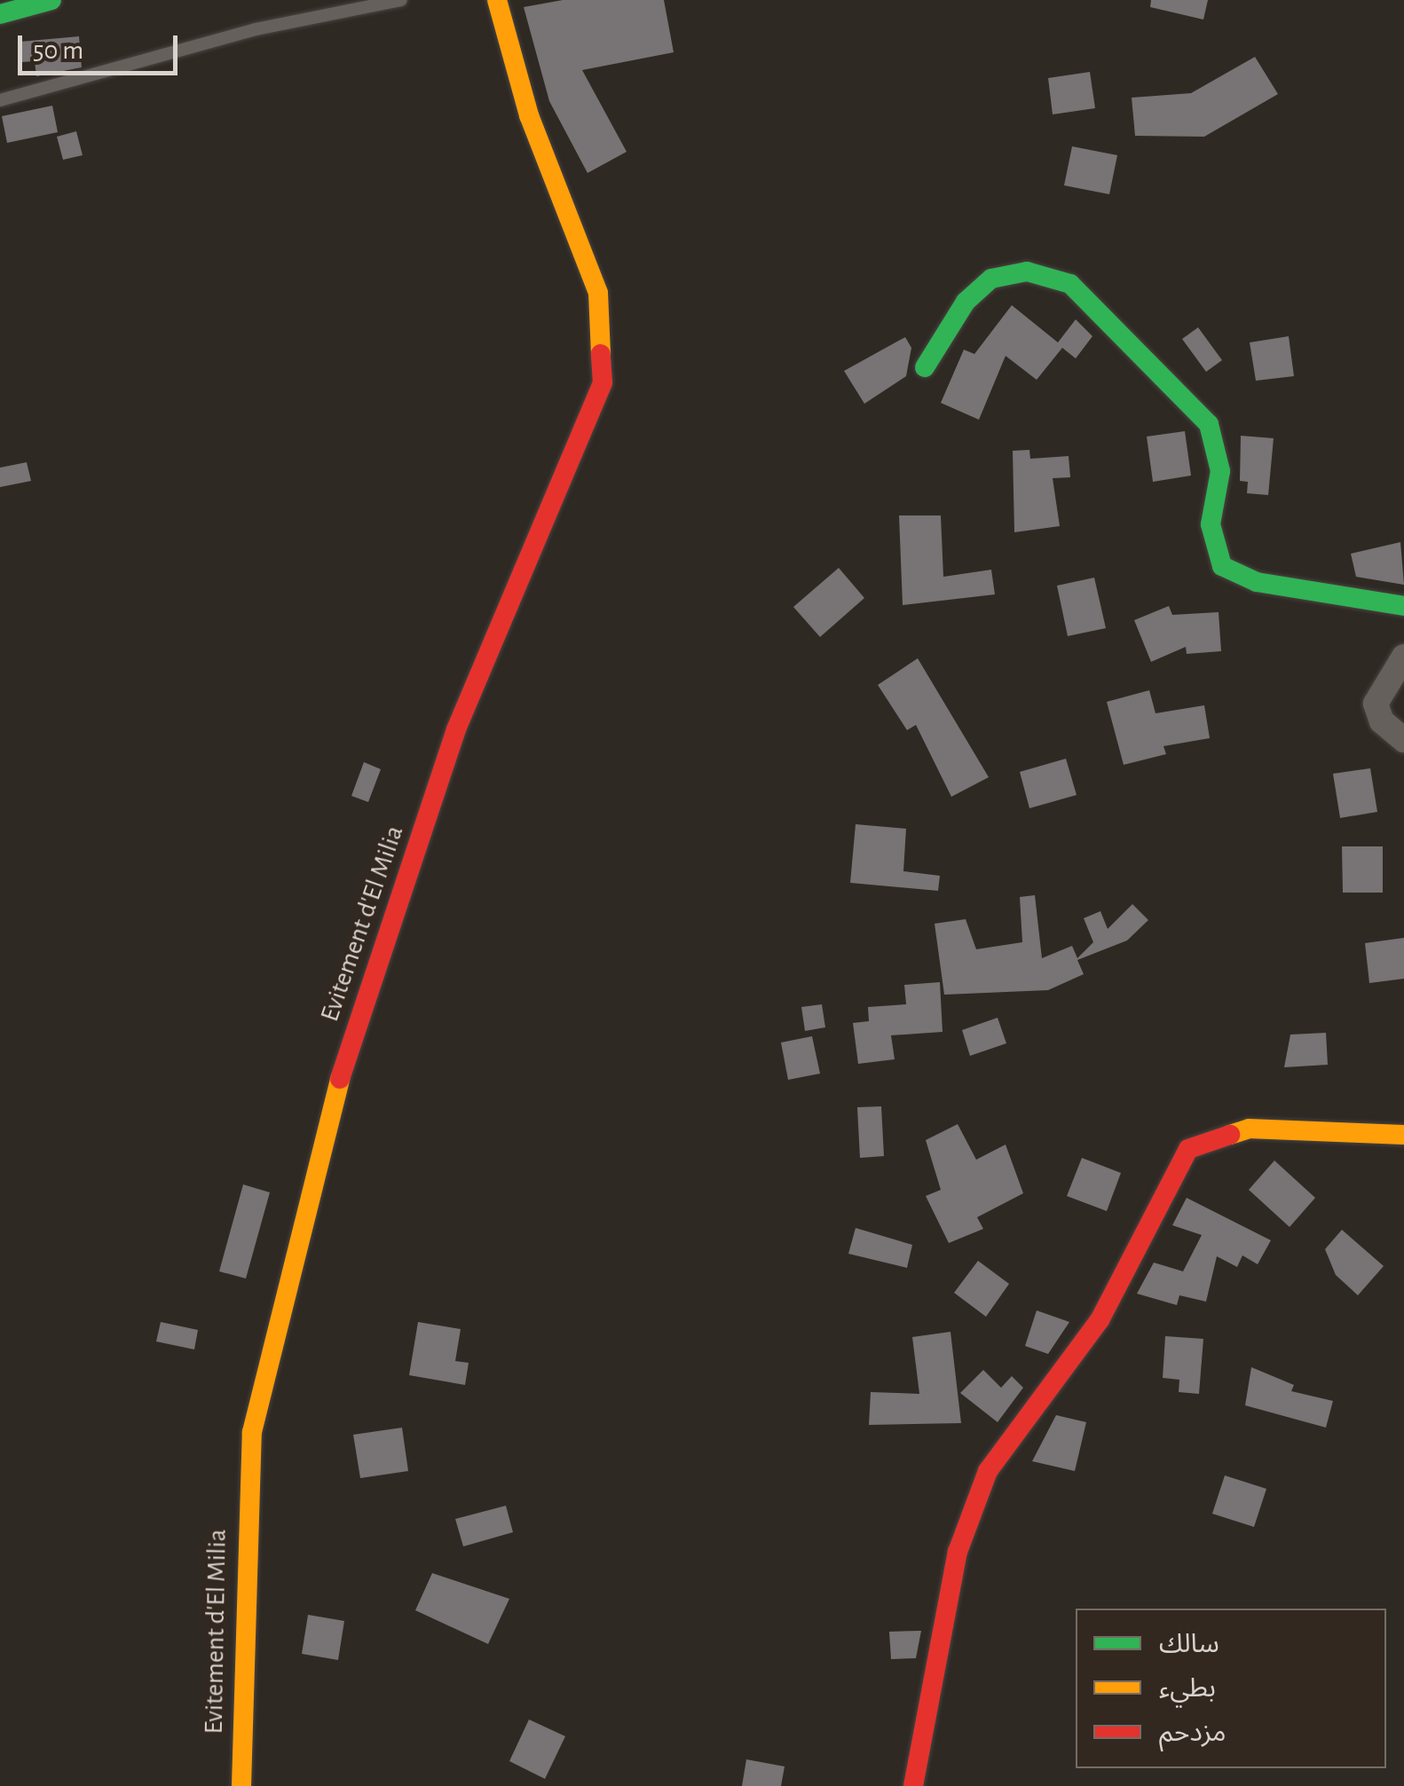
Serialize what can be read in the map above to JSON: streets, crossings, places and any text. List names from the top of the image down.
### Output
{
  "streets": {
    "main road": ["Evitement d'El Milia"]
  },
  "legend": ["سالك", "بطيء", "مزدحم"],
  "scale_bar": "50 m"
}
